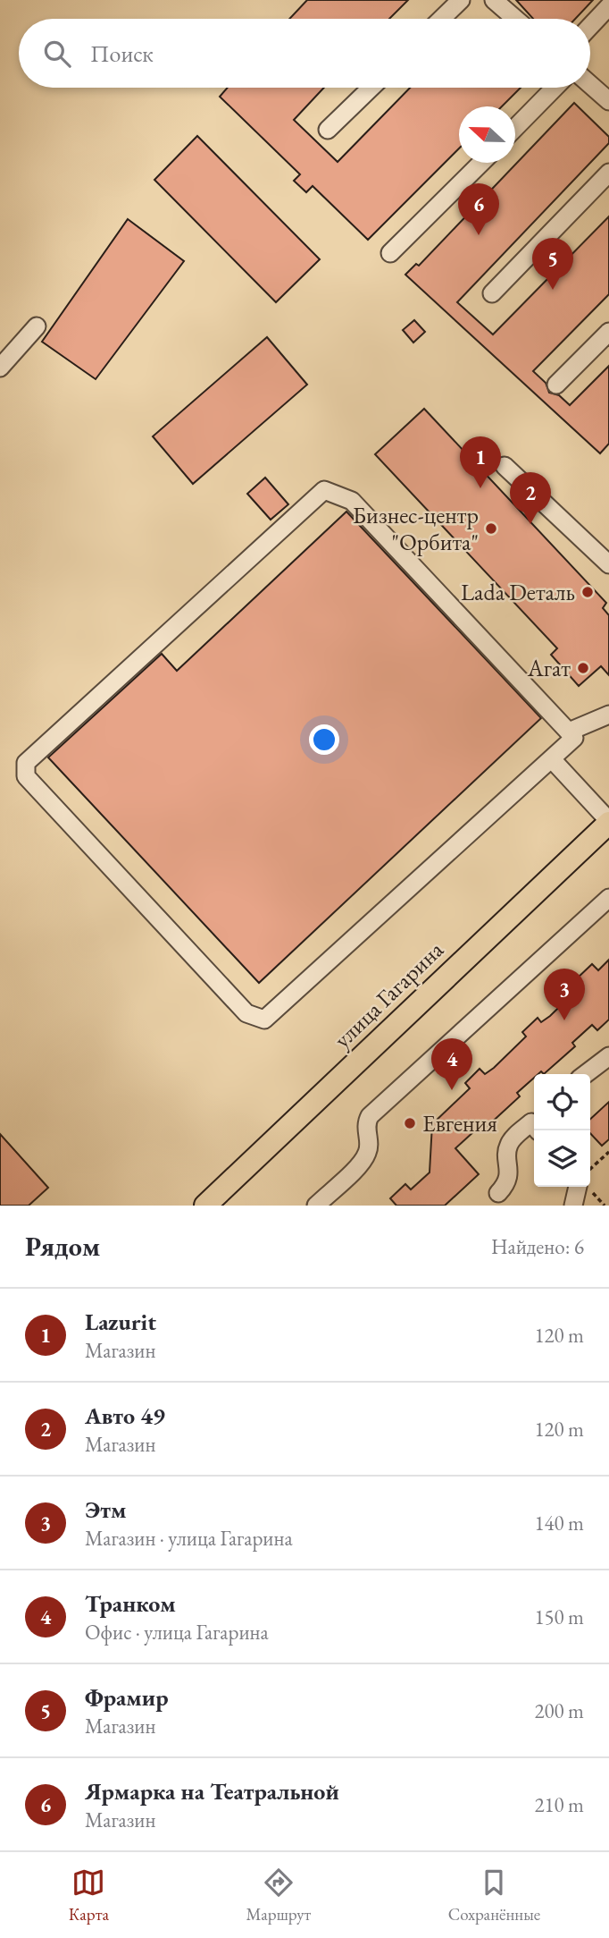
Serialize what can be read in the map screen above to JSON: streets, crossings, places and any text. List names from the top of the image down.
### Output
{
  "streets": {
    "main road": ["улица Гагарина"]
  },
  "places": [
    "Бизнес-центр \"Орбита\"",
    "Lada Dеталь",
    "Агат",
    "Евгения"
  ],
  "north": "left",
  "page": {
    "search": "Поиск",
    "pins": [
      "6",
      "5",
      "1",
      "2",
      "3",
      "4"
    ],
    "heading": ["Рядом", "Найдено: 6"],
    "list": [
      {
        "mark": "1",
        "name": "Lazurit",
        "note": "Магазин",
        "value": "120 m"
      },
      {
        "mark": "2",
        "name": "Авто 49",
        "note": "Магазин",
        "value": "120 m"
      },
      {
        "mark": "3",
        "name": "Этм",
        "note": "Магазин · улица Гагарина",
        "value": "140 m"
      },
      {
        "mark": "4",
        "name": "Транком",
        "note": "Офис · улица Гагарина",
        "value": "150 m"
      },
      {
        "mark": "5",
        "name": "Фрамир",
        "note": "Магазин",
        "value": "200 m"
      },
      {
        "mark": "6",
        "name": "Ярмарка на Театральной",
        "note": "Магазин",
        "value": "210 m"
      }
    ],
    "nav": ["Карта", "Маршрут", "Сохранённые"]
  }
}
